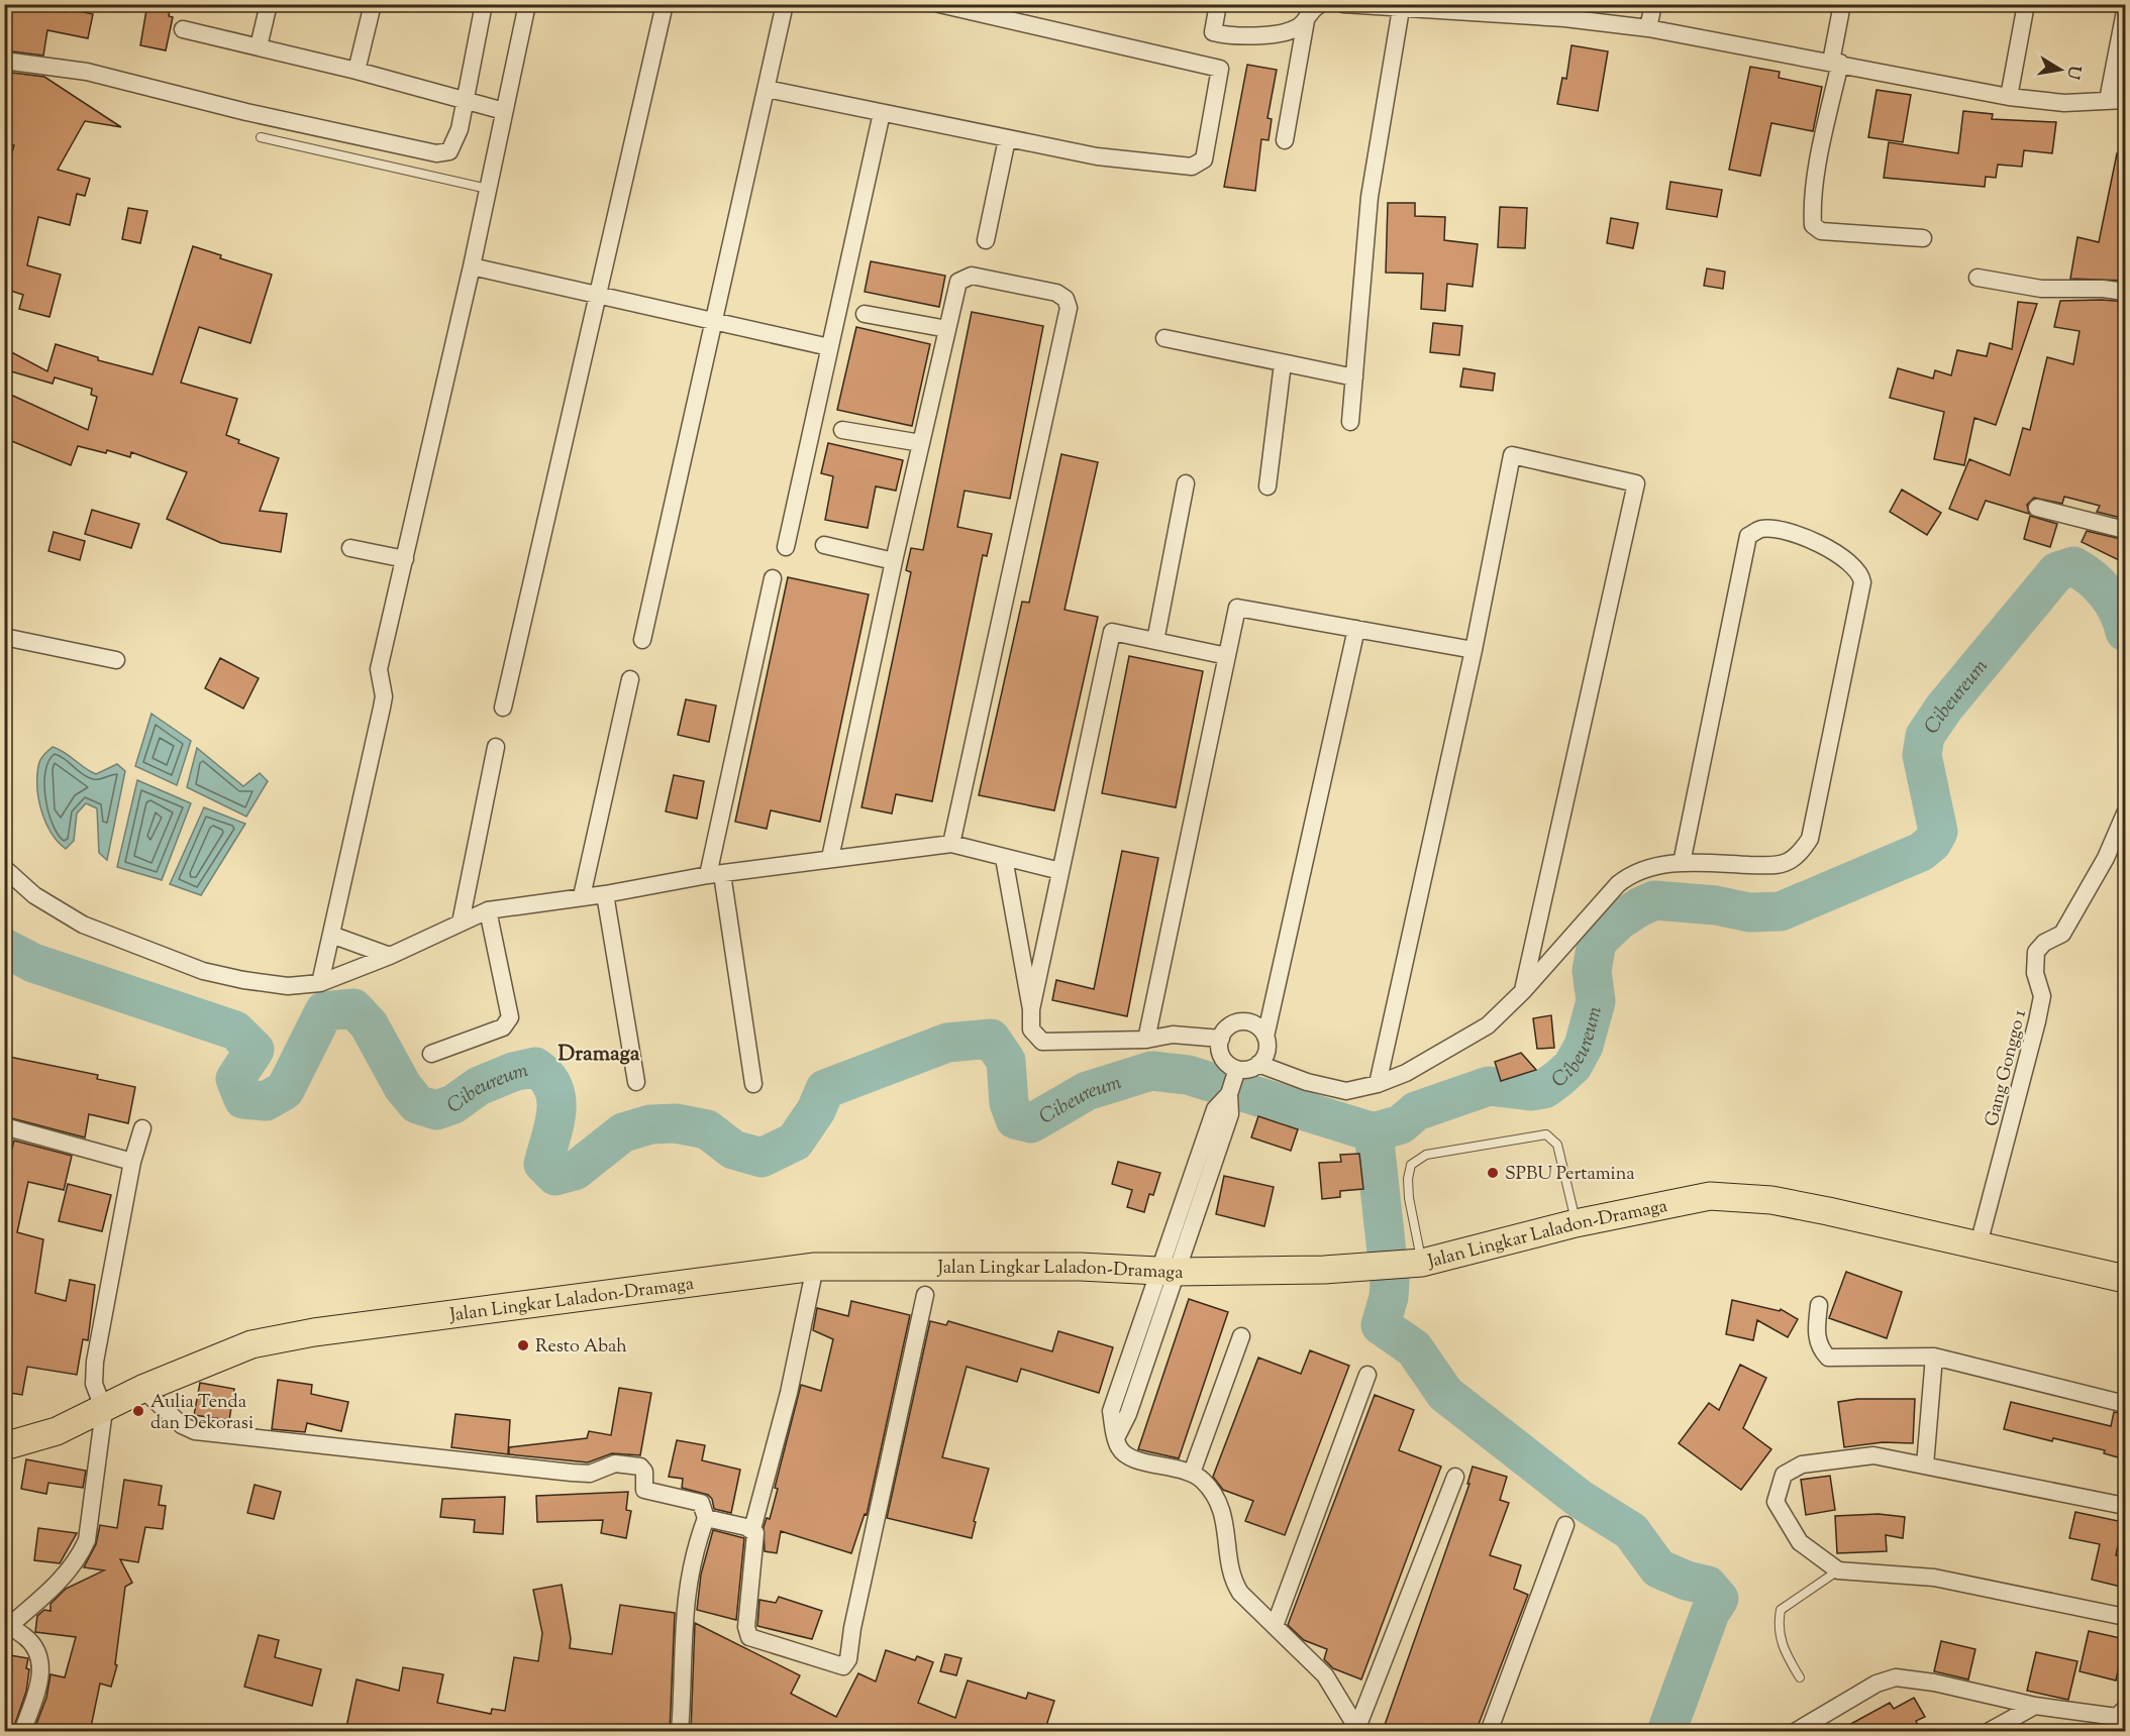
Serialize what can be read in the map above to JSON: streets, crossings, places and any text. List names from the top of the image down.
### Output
{
  "streets": {
    "main road": ["Jalan Lingkar Laladon-Dramaga"],
    "street": ["Gang Gonggo 1"]
  },
  "crossings": [
    ["Gang Gonggo 1", "Jalan Lingkar Laladon-Dramaga"]
  ],
  "districts": ["Dramaga"],
  "water": ["Cibeureum"],
  "places": ["SPBU Pertamina", "Resto Abah", "Aulia Tenda dan Dekorasi"],
  "north": "right"
}
